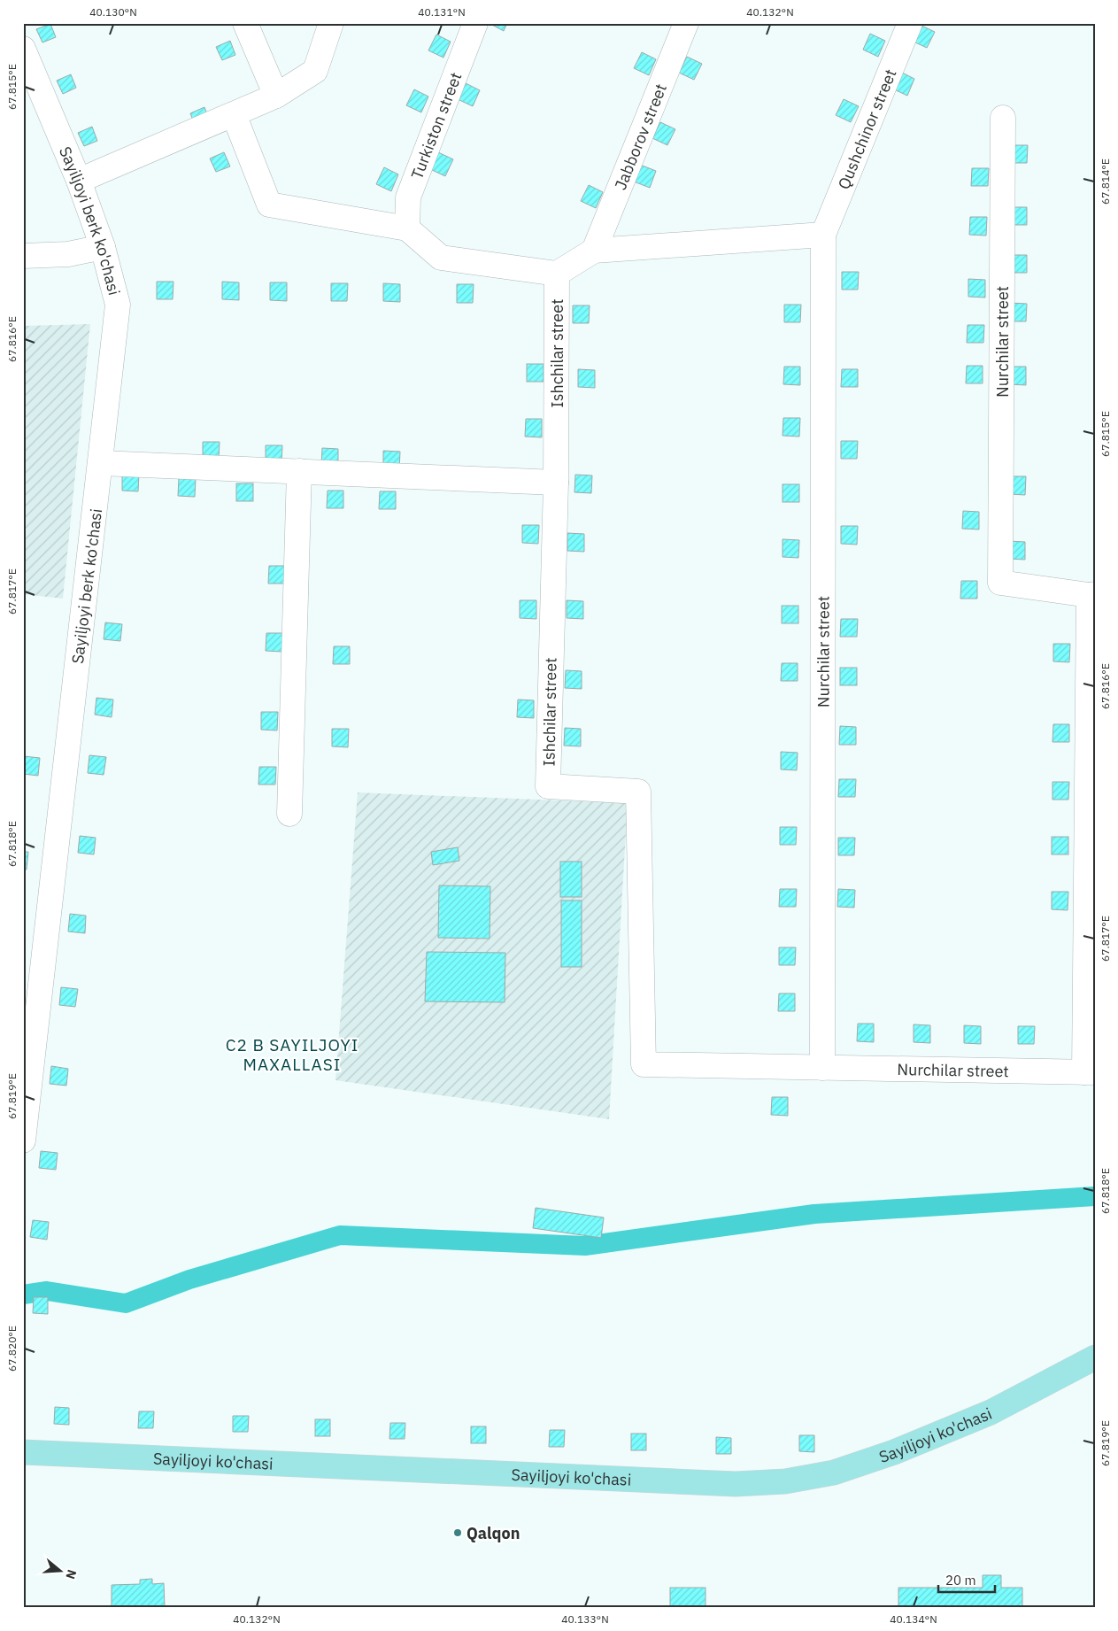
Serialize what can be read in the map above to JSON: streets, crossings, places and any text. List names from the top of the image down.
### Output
{
  "streets": {
    "main road": ["Sayiljoyi ko'chasi"],
    "street": [
      "Turkiston street",
      "Qushchinor street",
      "Jabborov street",
      "Sayiljoyi berk ko'chasi",
      "Nurchilar street",
      "Ishchilar street"
    ]
  },
  "crossings": [
    ["Qushchinor street", "Nurchilar street"],
    ["Nurchilar street", "Ishchilar street"]
  ],
  "districts": ["C2 B SAYILJOYI MAXALLASI"],
  "places": ["Qalqon"],
  "scale_bar": "20 m",
  "north": "right",
  "coordinates": [
    "40.130°N",
    "40.131°N",
    "40.132°N",
    "67.815°E",
    "67.814°E",
    "67.816°E",
    "67.817°E",
    "67.818°E",
    "67.819°E",
    "67.820°E",
    "40.133°N",
    "40.134°N"
  ]
}
